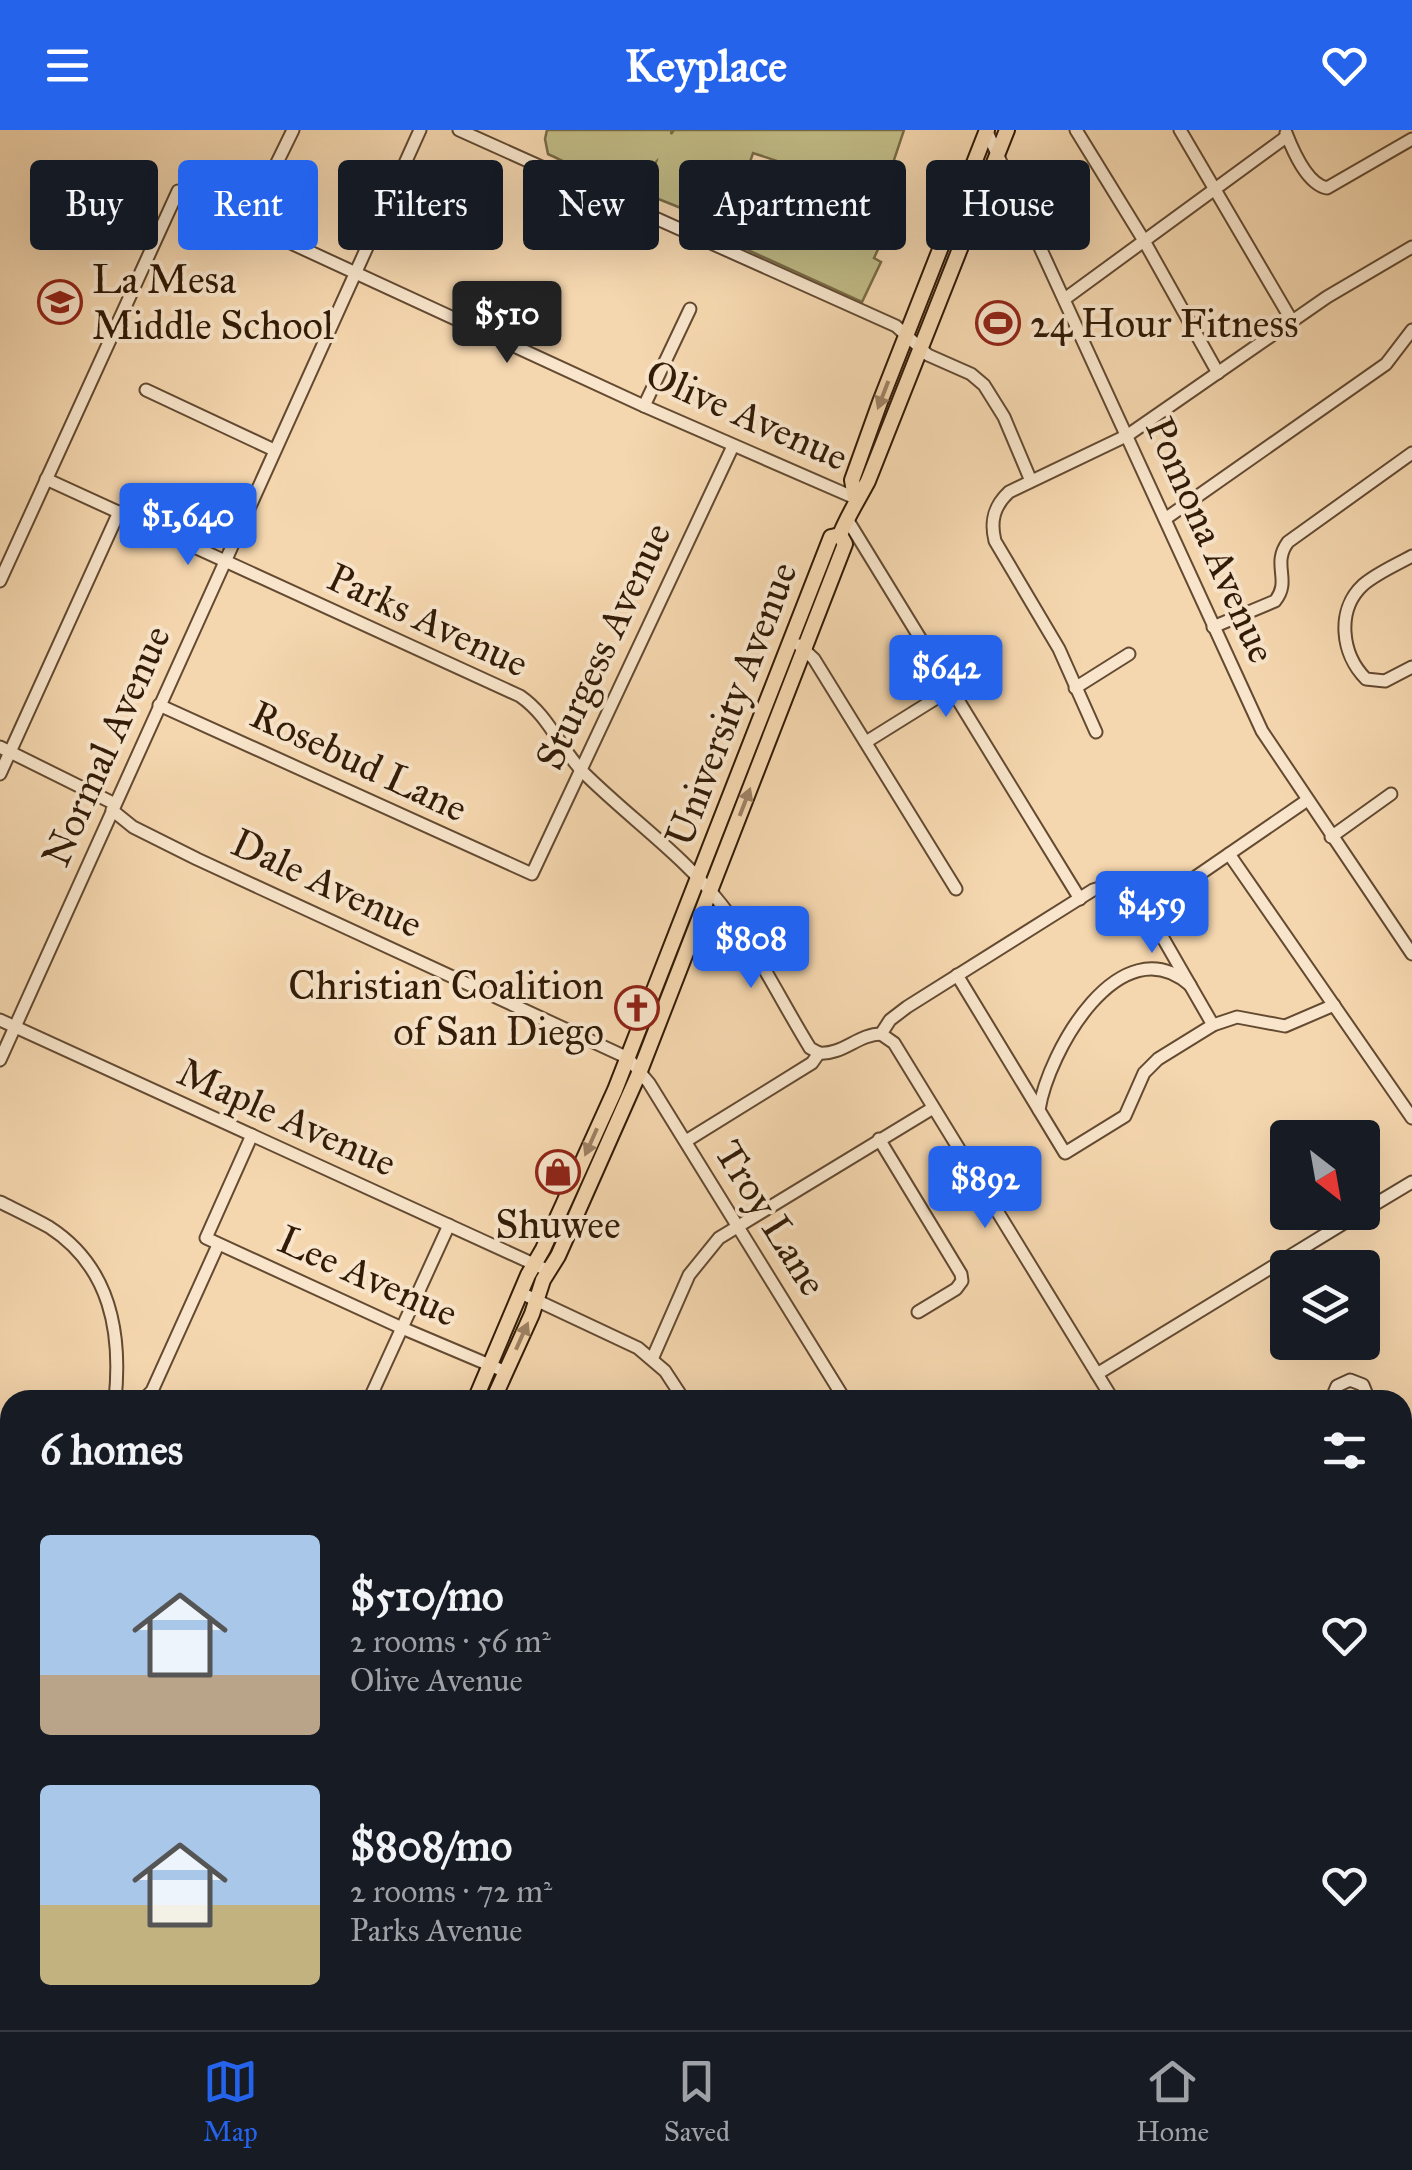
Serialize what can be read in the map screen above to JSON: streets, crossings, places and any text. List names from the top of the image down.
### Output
{
  "streets": {
    "main road": ["University Avenue"],
    "street": [
      "Olive Avenue",
      "Pomona Avenue",
      "Parks Avenue",
      "Sturgess Avenue",
      "Normal Avenue",
      "Rosebud Lane",
      "Dale Avenue",
      "Maple Avenue",
      "Troy Lane",
      "Lee Avenue"
    ]
  },
  "crossings": [
    ["Olive Avenue", "Parks Avenue"],
    ["Olive Avenue", "Sturgess Avenue"],
    ["Olive Avenue", "University Avenue"],
    ["Olive Avenue", "Normal Avenue"],
    ["Pomona Avenue", "University Avenue"],
    ["Parks Avenue", "Sturgess Avenue"],
    ["Parks Avenue", "University Avenue"],
    ["Parks Avenue", "Normal Avenue"],
    ["Sturgess Avenue", "Rosebud Lane"],
    ["University Avenue", "Dale Avenue"],
    ["University Avenue", "Maple Avenue"],
    ["University Avenue", "Troy Lane"],
    ["University Avenue", "Lee Avenue"],
    ["Normal Avenue", "Rosebud Lane"],
    ["Normal Avenue", "Dale Avenue"],
    ["Normal Avenue", "Maple Avenue"],
    ["Dale Avenue", "Troy Lane"]
  ],
  "places": {
    "school or university": ["La Mesa Middle School"],
    "sports": ["24 Hour Fitness"],
    "church": ["Christian Coalition of San Diego"],
    "shop": ["Shuwee"]
  },
  "north": "bottom right",
  "page": {
    "header": "Keyplace",
    "chip": [
      "Buy",
      "Rent",
      "Filters",
      "New",
      "Apartment",
      "House"
    ],
    "price": [
      "$510",
      "$1,640",
      "$642",
      "$459",
      "$808",
      "$892"
    ],
    "heading": "6 homes",
    "list": [
      {
        "name": "$510/mo",
        "note": "2 rooms · 56 m² · Olive Avenue"
      },
      {
        "name": "$808/mo",
        "note": "2 rooms · 72 m² · Parks Avenue"
      }
    ],
    "tabs": ["Map", "Saved", "Home"]
  }
}
